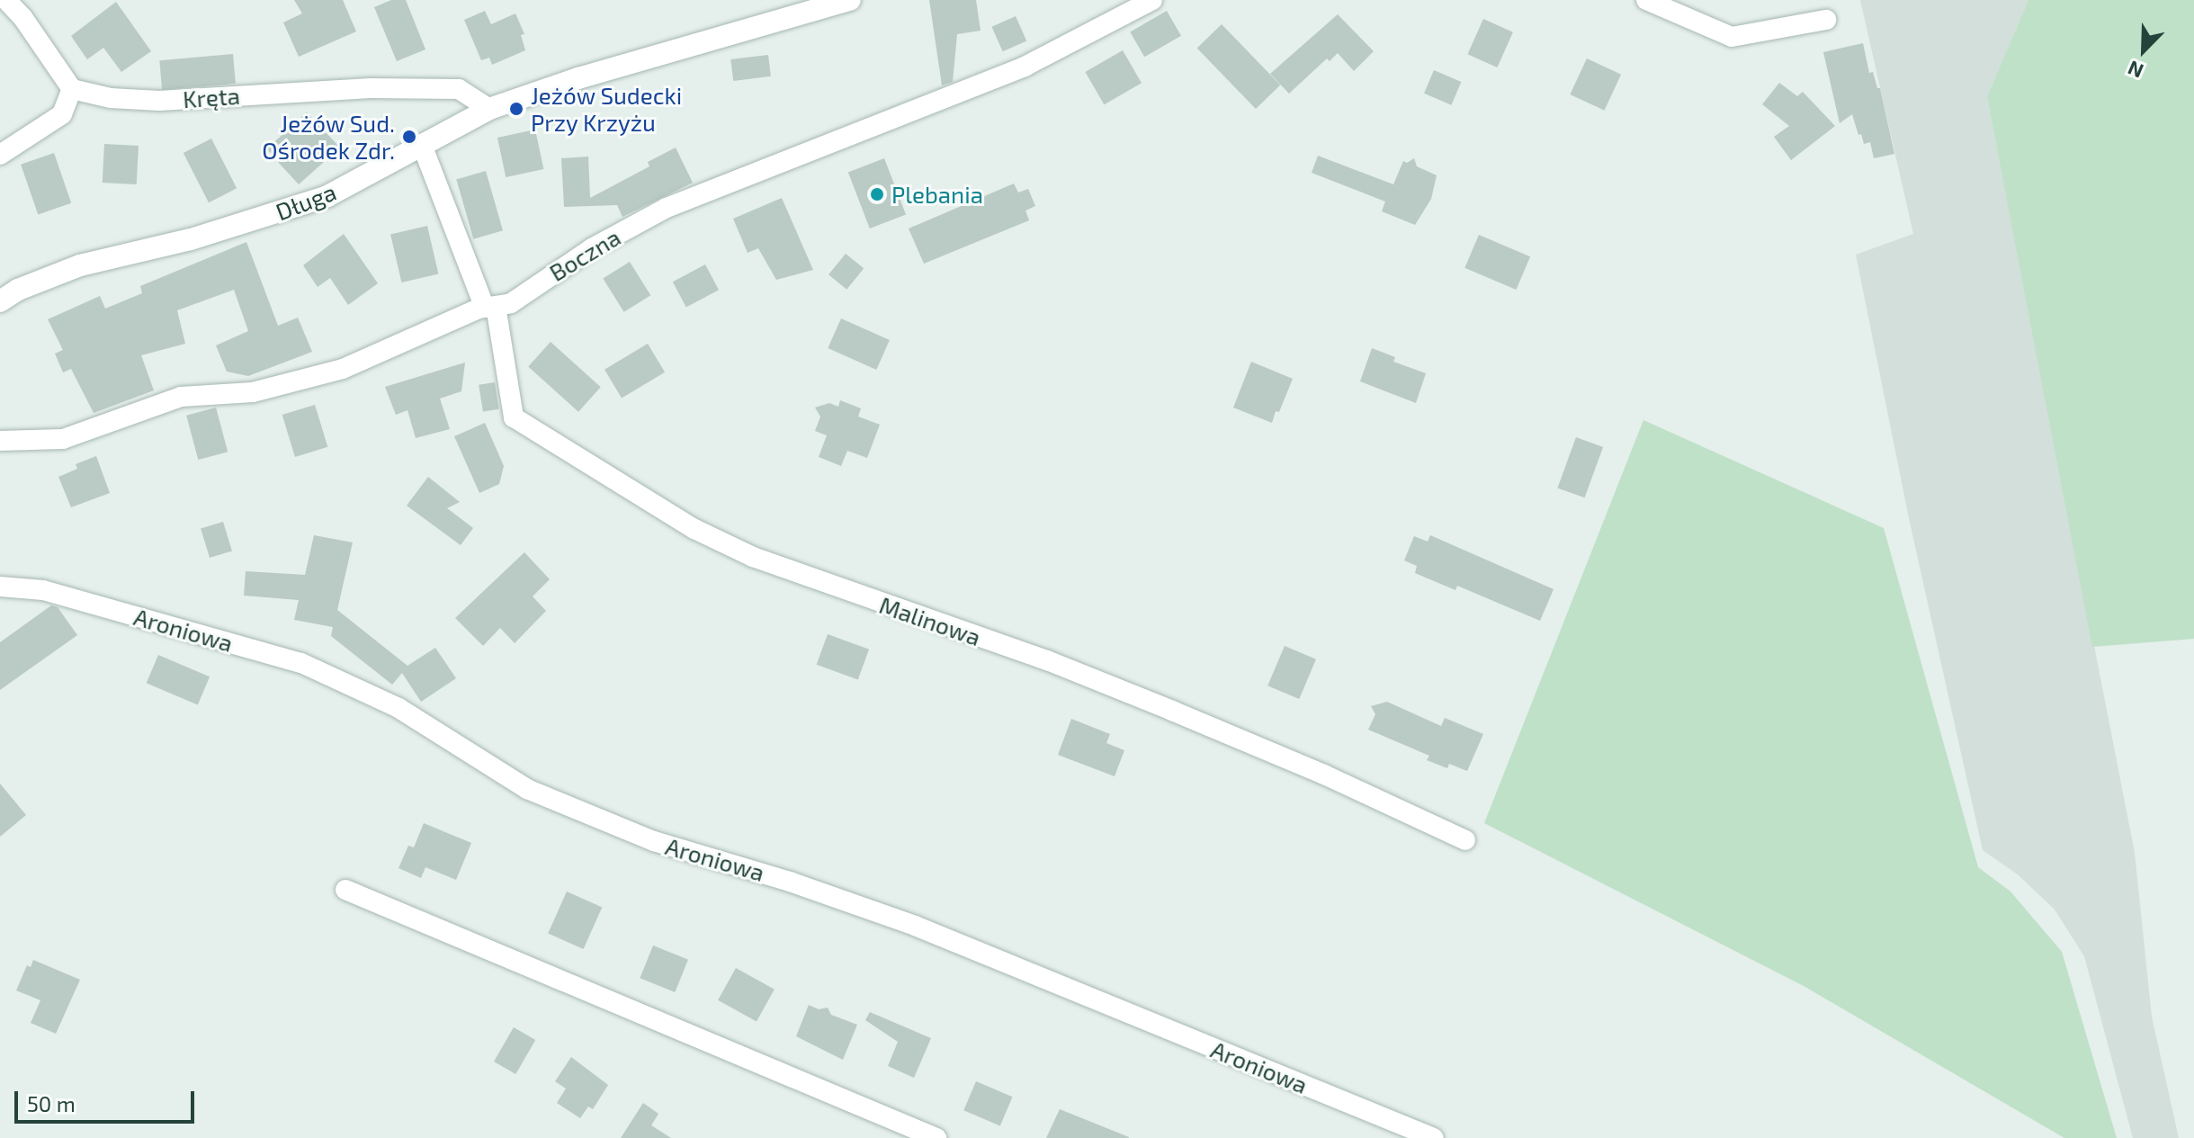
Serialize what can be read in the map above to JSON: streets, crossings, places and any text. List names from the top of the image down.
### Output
{
  "streets": {
    "street": [
      "Kręta",
      "Długa",
      "Boczna",
      "Malinowa",
      "Aroniowa"
    ]
  },
  "crossings": [
    ["Kręta", "Długa"],
    ["Długa", "Malinowa"],
    ["Boczna", "Malinowa"]
  ],
  "places": ["Jeżów Sudecki Przy Krzyżu", "Jeżów Sud. Ośrodek Zdr.", "Plebania"],
  "scale_bar": "50 m",
  "north": "bottom left"
}
